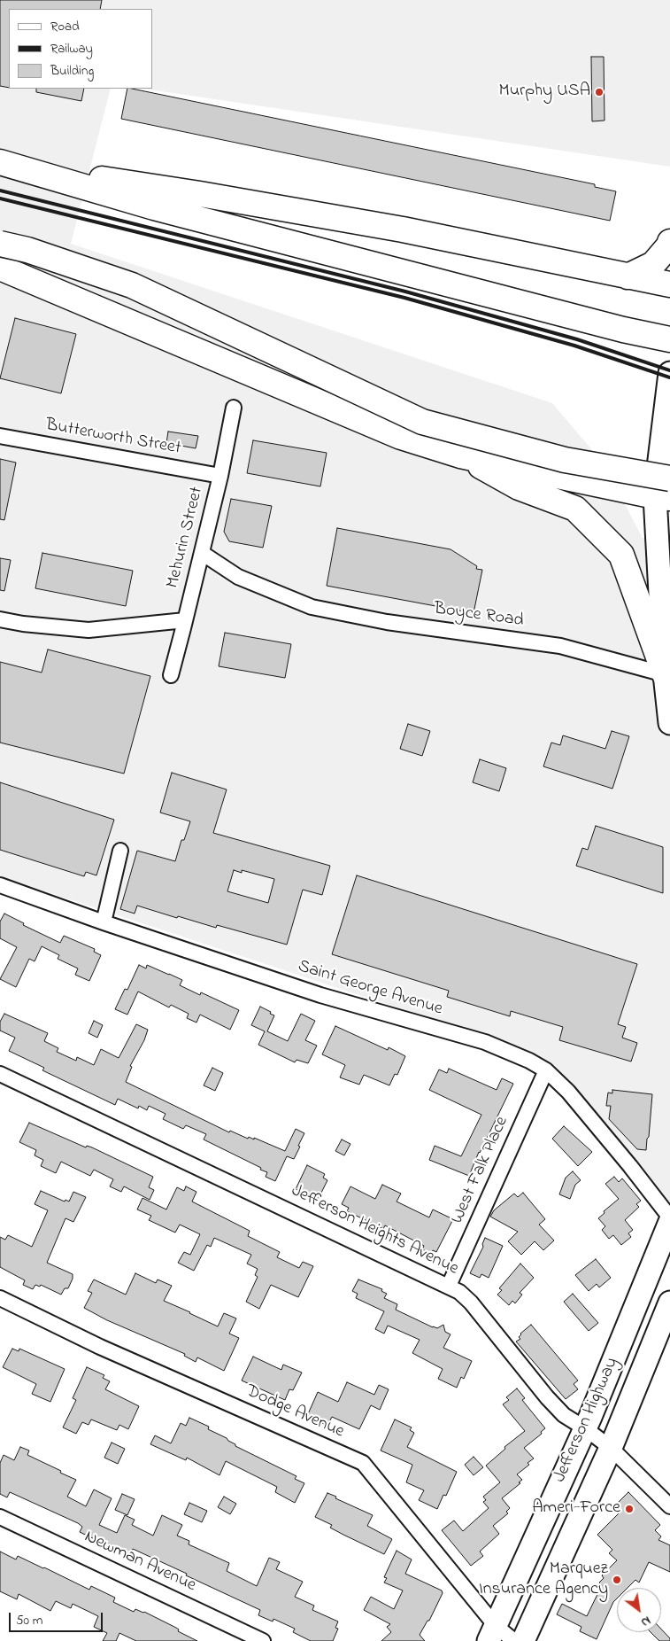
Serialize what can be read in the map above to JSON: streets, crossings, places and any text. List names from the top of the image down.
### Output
{
  "streets": {
    "main road": ["Jefferson Highway"],
    "street": [
      "Butterworth Street",
      "Mehurin Street",
      "Boyce Road",
      "Saint George Avenue",
      "West Falk Place",
      "Jefferson Heights Avenue",
      "Dodge Avenue",
      "Newman Avenue"
    ]
  },
  "crossings": [
    ["Butterworth Street", "Mehurin Street"],
    ["Mehurin Street", "Boyce Road"],
    ["Saint George Avenue", "West Falk Place"],
    ["West Falk Place", "Jefferson Heights Avenue"],
    ["Jefferson Heights Avenue", "Jefferson Highway"],
    ["Dodge Avenue", "Jefferson Highway"]
  ],
  "places": ["Murphy USA", "Ameri-Force", "Marquez Insurance Agency"],
  "legend": ["Road", "Railway", "Building"],
  "scale_bar": "50 m",
  "north": "bottom right"
}
